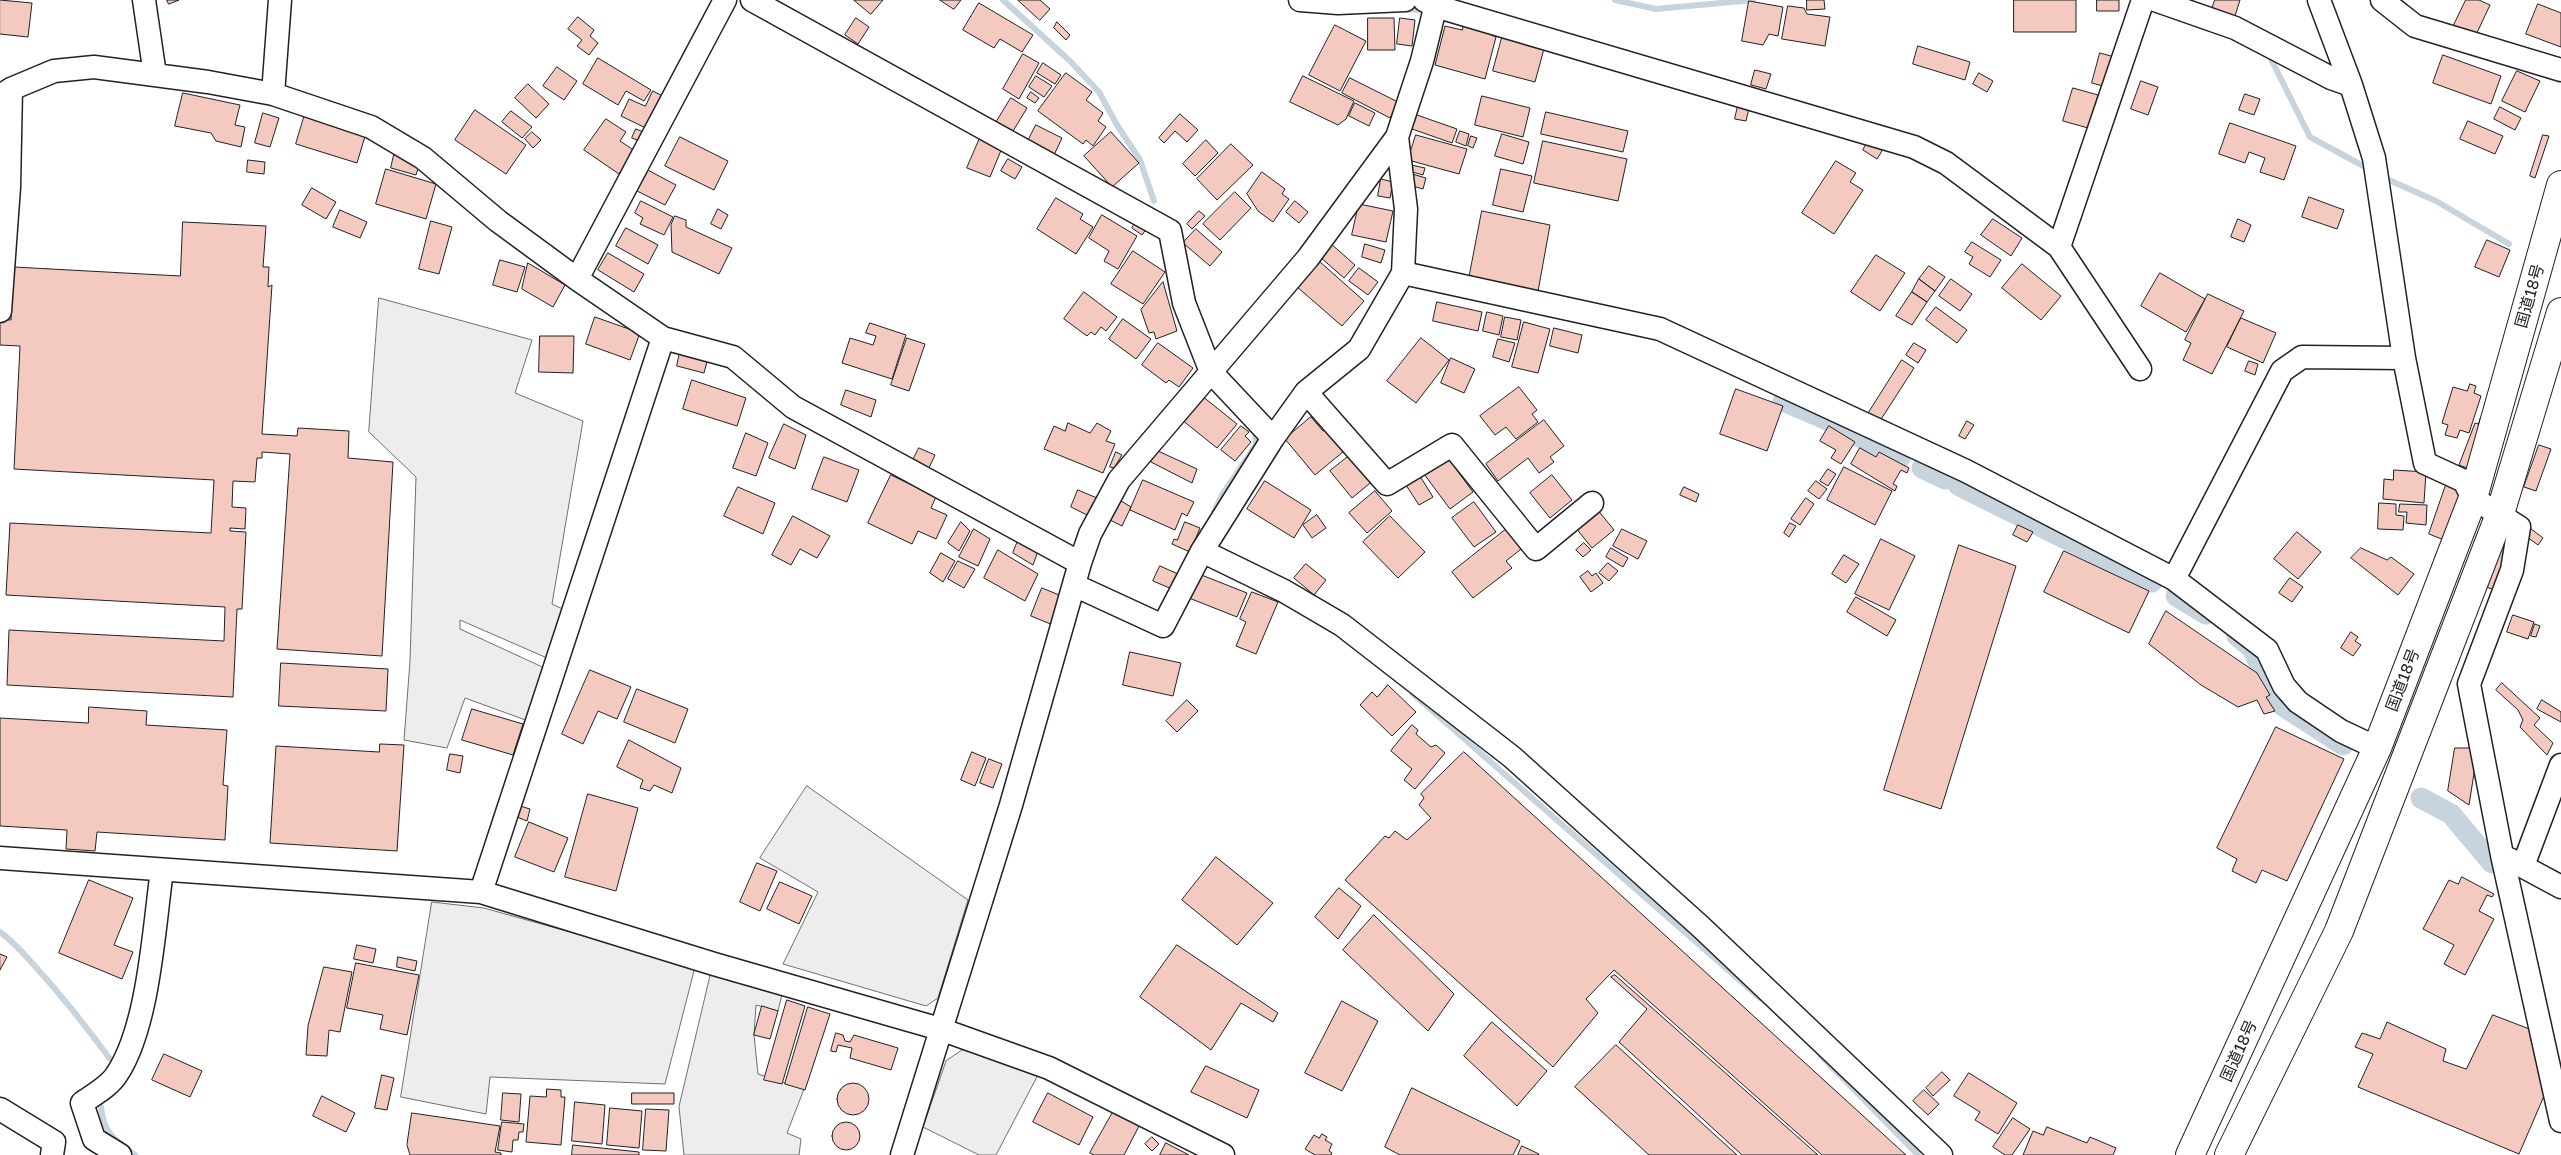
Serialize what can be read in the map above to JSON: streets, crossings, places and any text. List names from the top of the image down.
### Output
{
  "streets": {
    "highway": ["国道18号"]
  }
}
